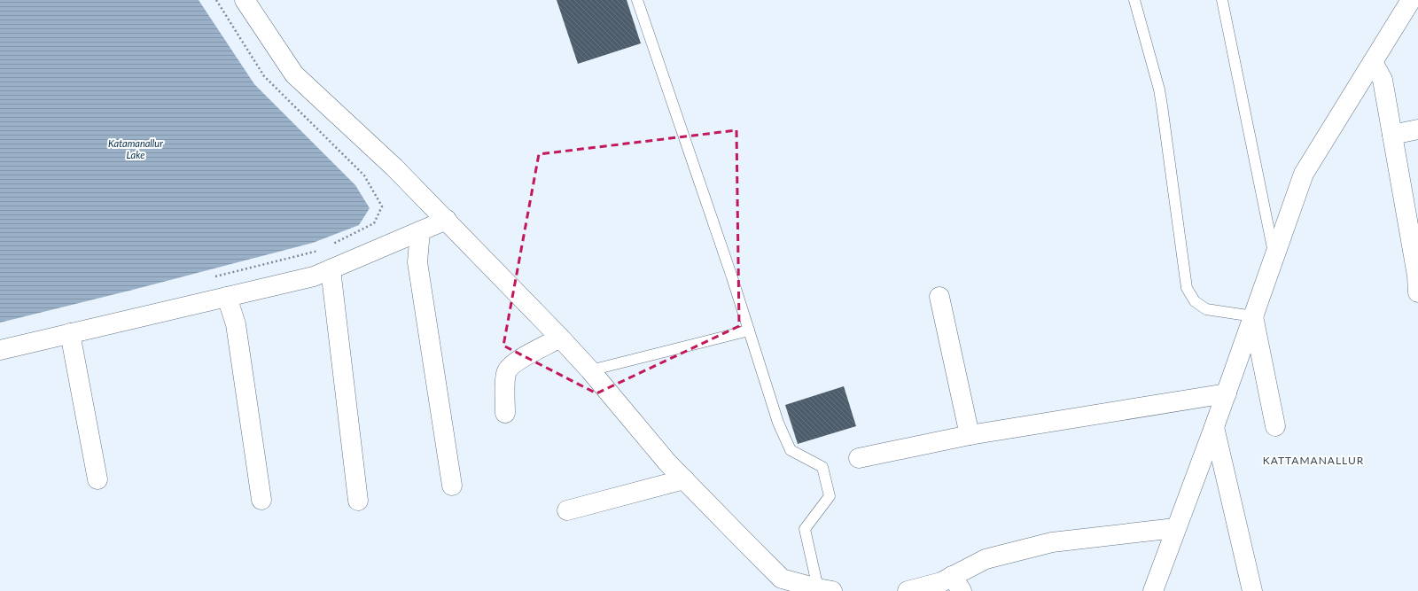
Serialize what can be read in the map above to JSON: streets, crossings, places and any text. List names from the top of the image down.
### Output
{
  "districts": ["KATTAMANALLUR"],
  "water": ["Katamanallur Lake"]
}
